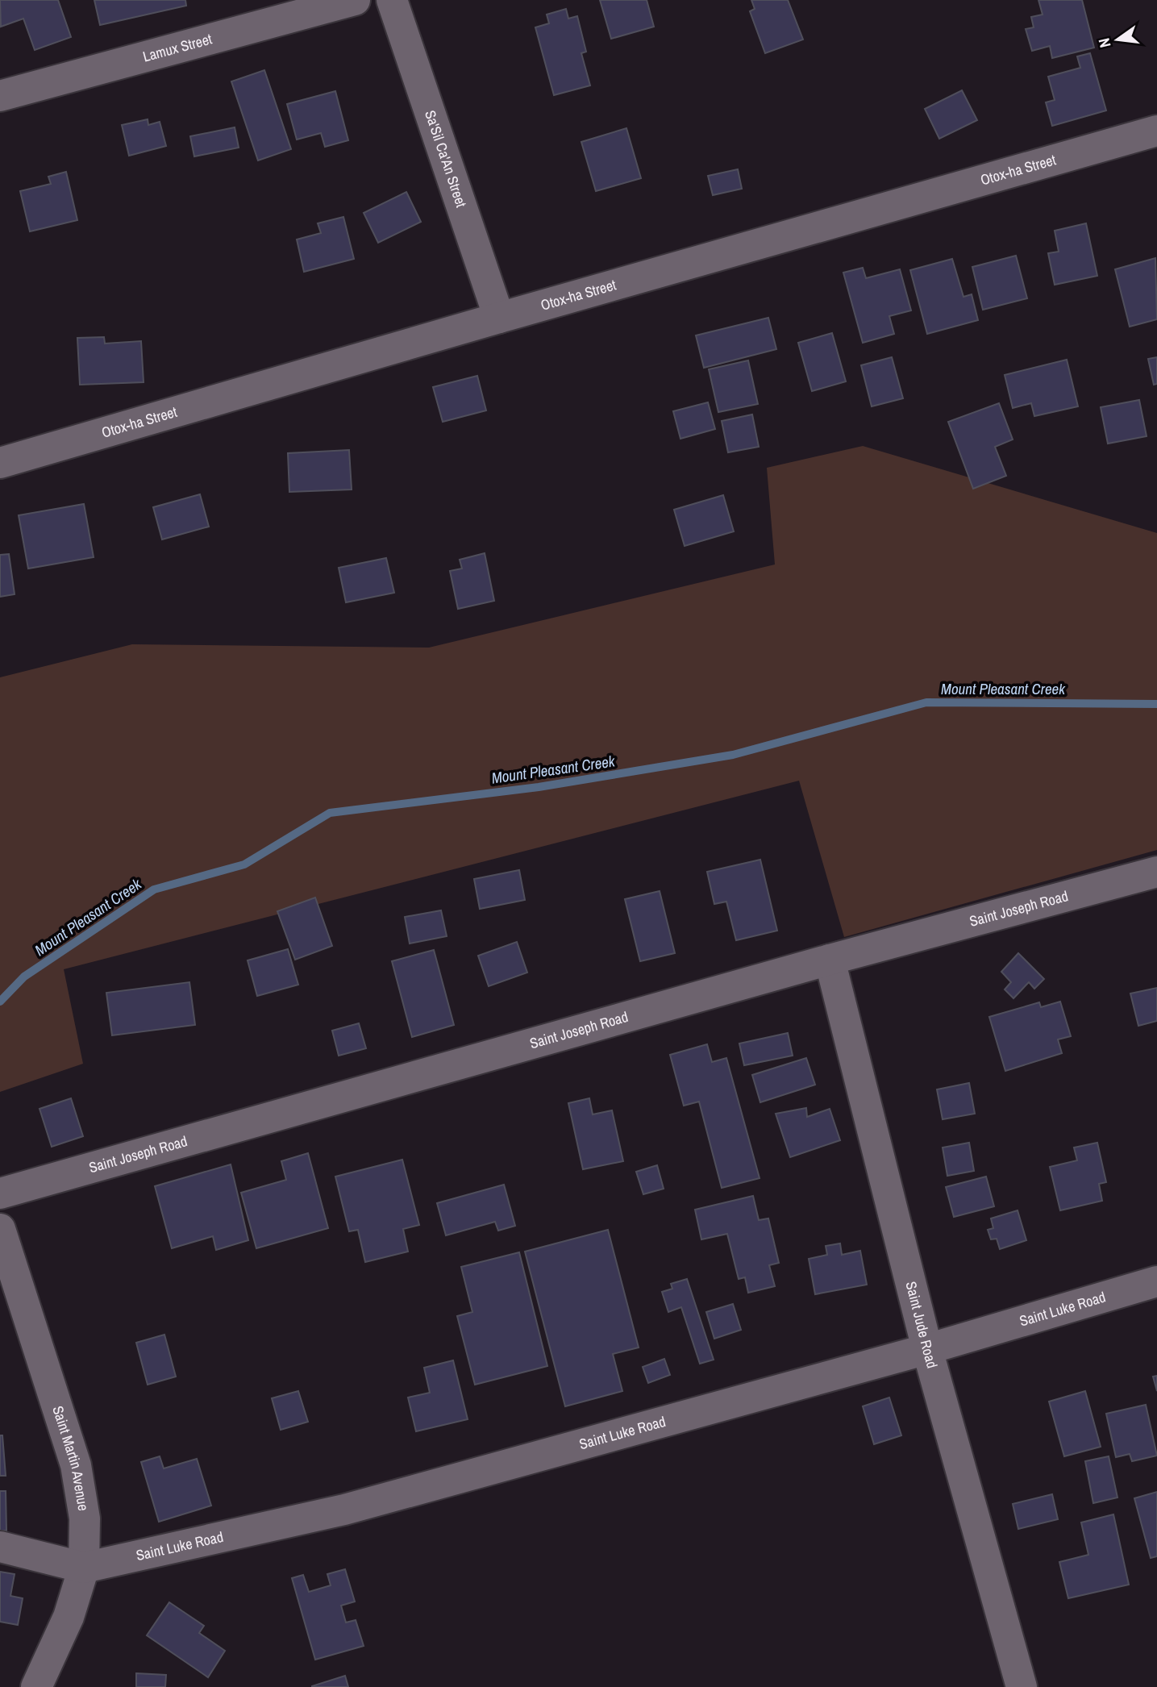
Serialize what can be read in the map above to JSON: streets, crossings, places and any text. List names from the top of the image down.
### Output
{
  "streets": {
    "street": [
      "Lamux Street",
      "Sa'Sil Ca'An Street",
      "Otox-ha Street",
      "Saint Joseph Road",
      "Saint Luke Road",
      "Saint Jude Road",
      "Saint Martin Avenue"
    ]
  },
  "crossings": [
    ["Sa'Sil Ca'An Street", "Otox-ha Street"],
    ["Saint Joseph Road", "Saint Jude Road"],
    ["Saint Luke Road", "Saint Jude Road"],
    ["Saint Luke Road", "Saint Martin Avenue"]
  ],
  "water": ["Mount Pleasant Creek"],
  "north": "left"
}
